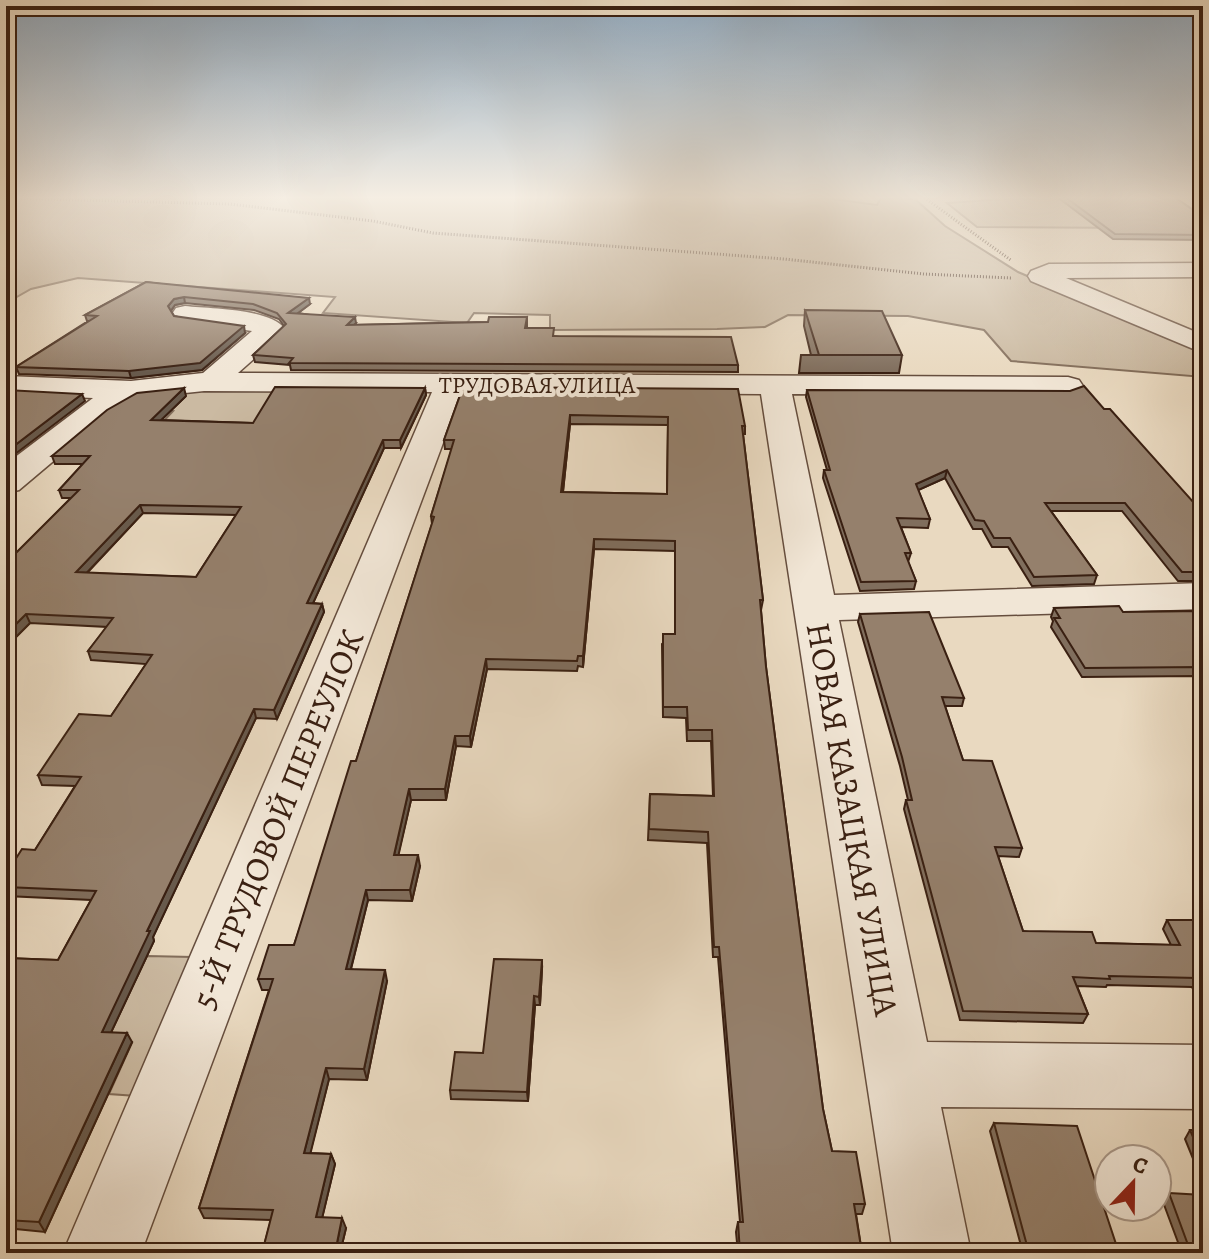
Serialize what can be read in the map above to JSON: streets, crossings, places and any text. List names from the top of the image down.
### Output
{
  "streets": {
    "street": ["ТРУДОВАЯ УЛИЦА", "5-Й ТРУДОВОЙ ПЕРЕУЛОК", "НОВАЯ КАЗАЦКАЯ УЛИЦА"]
  },
  "crossings": [
    ["ТРУДОВАЯ УЛИЦА", "5-Й ТРУДОВОЙ ПЕРЕУЛОК"],
    ["ТРУДОВАЯ УЛИЦА", "НОВАЯ КАЗАЦКАЯ УЛИЦА"]
  ],
  "north": "top"
}
